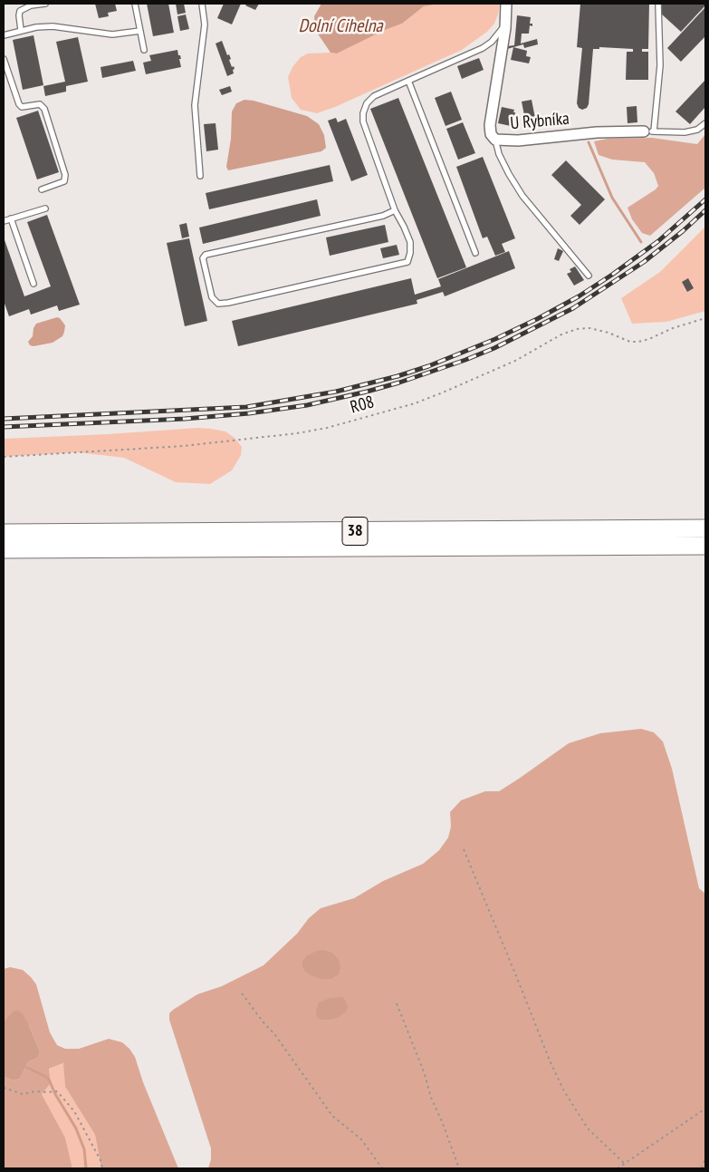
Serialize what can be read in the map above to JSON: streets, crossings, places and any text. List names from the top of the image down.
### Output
{
  "streets": {
    "highway": ["38"],
    "street": ["U Rybníka"],
    "path": ["R08"]
  },
  "water": ["Dolní Cihelna"]
}
